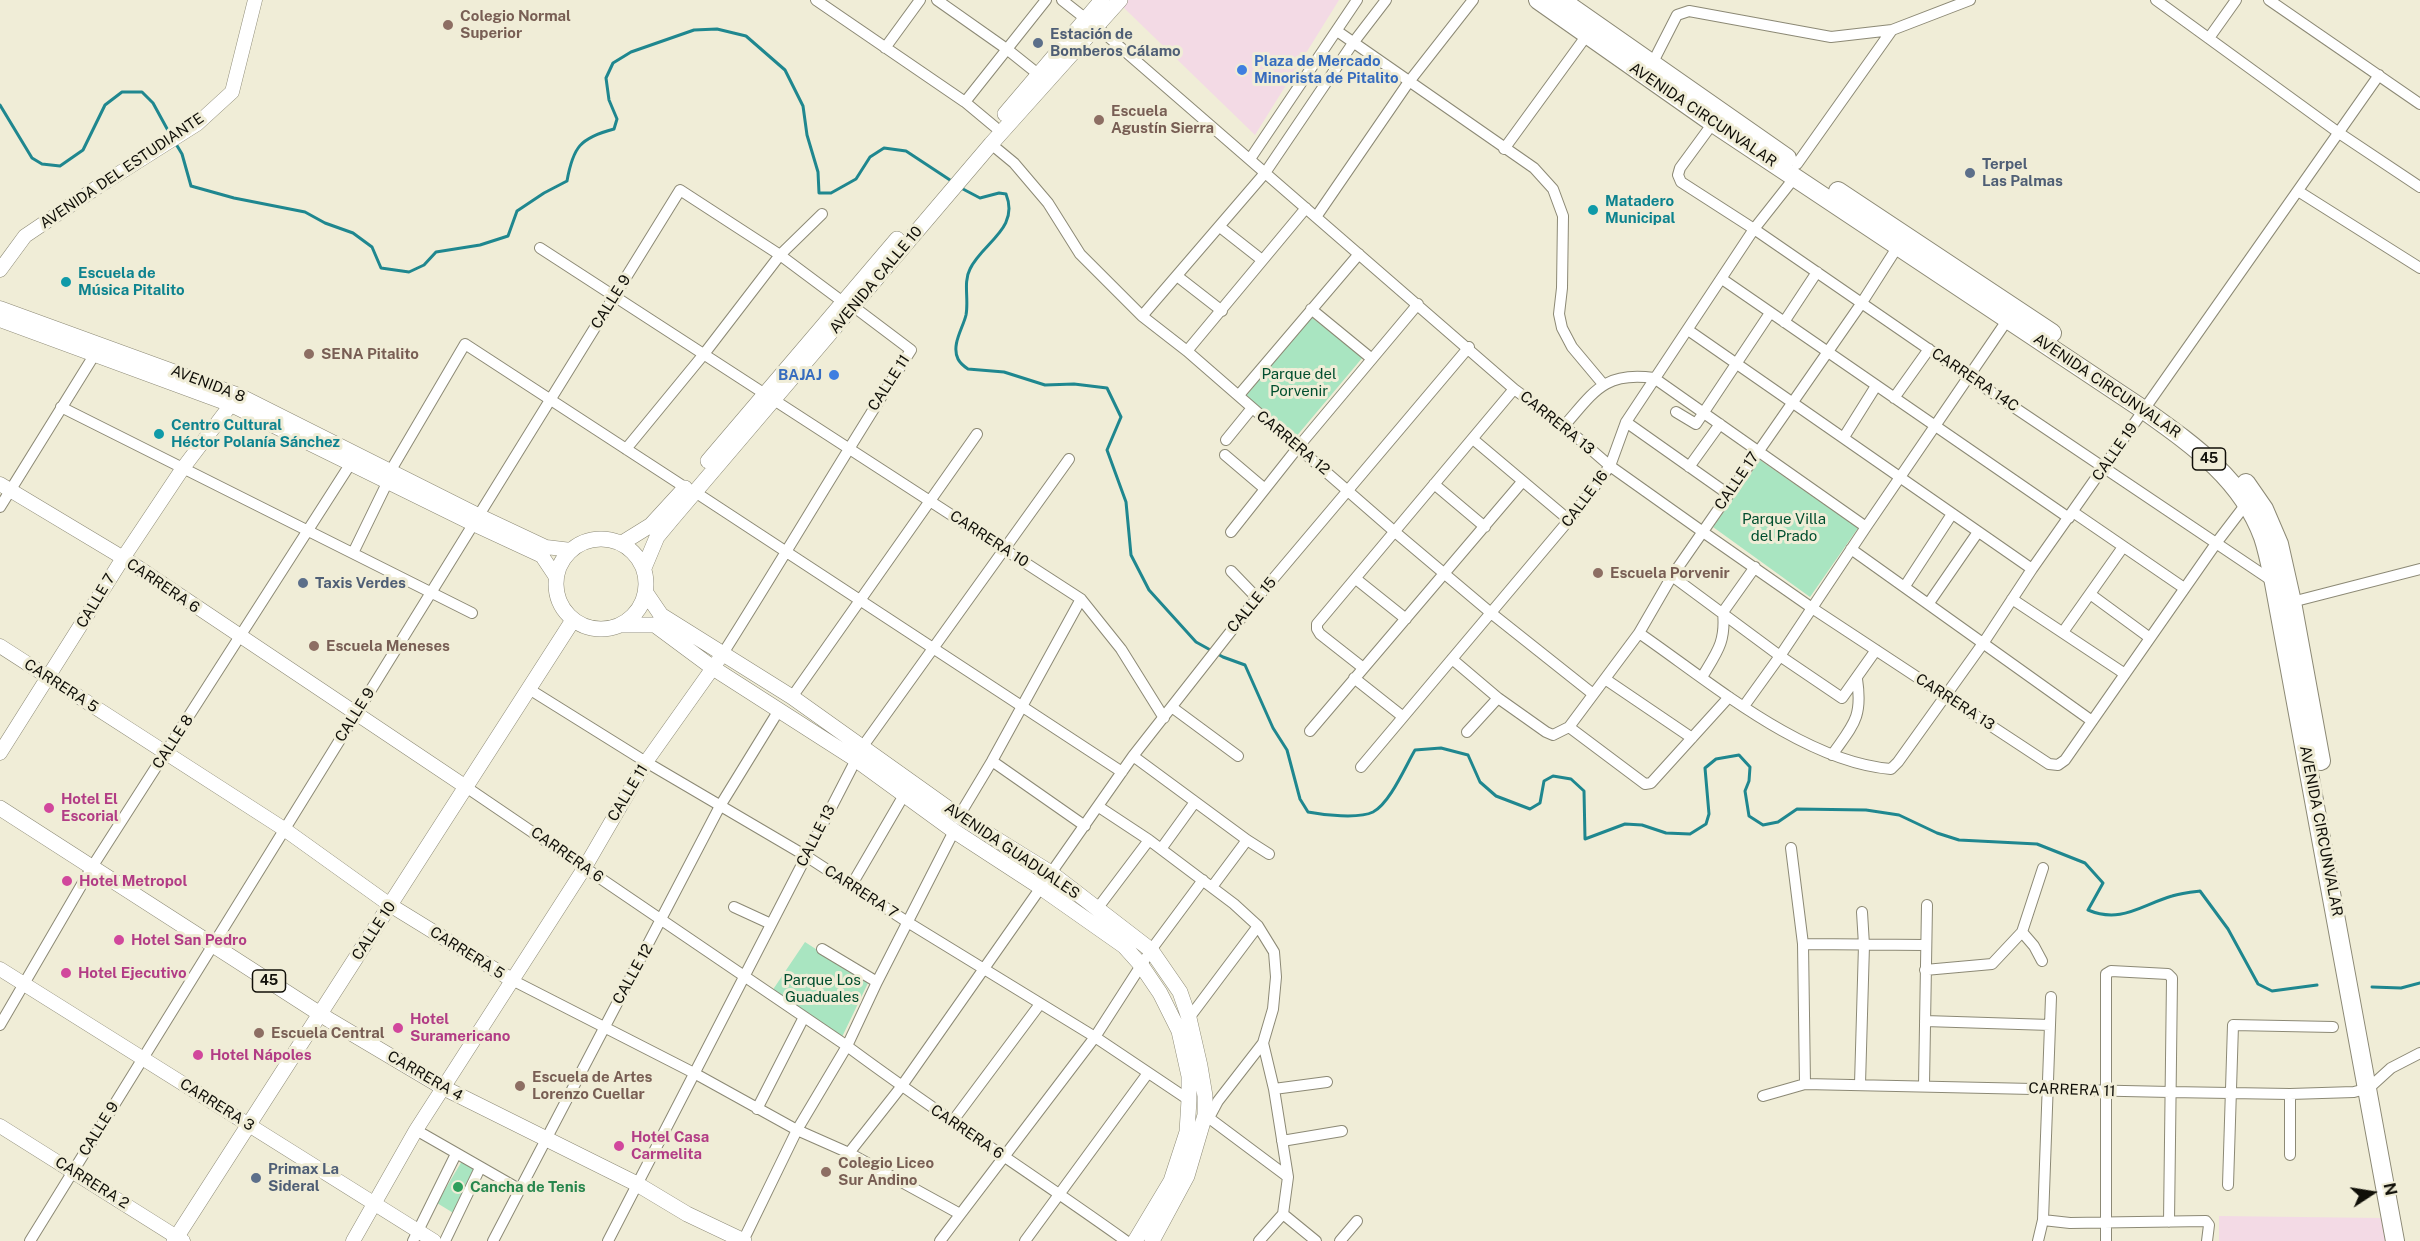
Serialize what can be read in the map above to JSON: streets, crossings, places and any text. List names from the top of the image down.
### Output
{
  "streets": {
    "highway": ["AVENIDA CIRCUNVALAR", "45"],
    "main road": [
      "AVENIDA DEL ESTUDIANTE",
      "AVENIDA CALLE 10",
      "CALLE 11",
      "AVENIDA 8",
      "CARRERA 6",
      "CALLE 7",
      "CARRERA 5",
      "AVENIDA GUADUALES",
      "CALLE 10",
      "CARRERA 4",
      "CARRERA 3",
      "CARRERA 2"
    ],
    "street": [
      "CALLE 9",
      "CARRERA 14C",
      "CARRERA 13",
      "CARRERA 12",
      "CALLE 19",
      "CALLE 17",
      "CALLE 16",
      "CARRERA 10",
      "CALLE 15",
      "CALLE 8",
      "CALLE 13",
      "CARRERA 7",
      "CALLE 12",
      "CARRERA 11"
    ]
  },
  "crossings": [
    ["AVENIDA CIRCUNVALAR", "CARRERA 14C"],
    ["AVENIDA CIRCUNVALAR", "CALLE 19"],
    ["AVENIDA CIRCUNVALAR", "CALLE 17"],
    ["AVENIDA CIRCUNVALAR", "CALLE 16"],
    ["AVENIDA CIRCUNVALAR", "CARRERA 11"],
    ["AVENIDA CALLE 10", "CALLE 11"],
    ["AVENIDA CALLE 10", "AVENIDA 8"],
    ["AVENIDA CALLE 10", "CARRERA 13"],
    ["AVENIDA CALLE 10", "CARRERA 12"],
    ["AVENIDA CALLE 10", "CARRERA 10"],
    ["AVENIDA CALLE 10", "AVENIDA GUADUALES"],
    ["AVENIDA CALLE 10", "CALLE 10"],
    ["CALLE 9", "AVENIDA 8"],
    ["CALLE 9", "CARRERA 10"],
    ["CALLE 9", "CARRERA 6"],
    ["CALLE 9", "CARRERA 5"],
    ["CALLE 9", "CARRERA 4"],
    ["CALLE 9", "CARRERA 3"],
    ["CALLE 9", "CARRERA 2"],
    ["CARRERA 14C", "CALLE 19"],
    ["CARRERA 14C", "CALLE 17"],
    ["CARRERA 14C", "CALLE 16"],
    ["CALLE 11", "CARRERA 10"],
    ["CALLE 11", "CARRERA 6"],
    ["CALLE 11", "CARRERA 5"],
    ["CALLE 11", "AVENIDA GUADUALES"],
    ["CALLE 11", "CARRERA 7"],
    ["CALLE 11", "CARRERA 4"],
    ["CALLE 11", "CARRERA 3"],
    ["AVENIDA 8", "CALLE 7"],
    ["AVENIDA 8", "CALLE 8"],
    ["AVENIDA 8", "AVENIDA GUADUALES"],
    ["AVENIDA 8", "CALLE 10"],
    ["CARRERA 13", "CALLE 19"],
    ["CARRERA 13", "CALLE 17"],
    ["CARRERA 13", "CALLE 16"],
    ["CARRERA 13", "CALLE 15"],
    ["CARRERA 12", "CALLE 17"],
    ["CARRERA 12", "CALLE 16"],
    ["CARRERA 12", "CALLE 15"],
    ["CARRERA 10", "CALLE 15"],
    ["CARRERA 10", "CALLE 13"],
    ["CARRERA 6", "CALLE 7"],
    ["CARRERA 6", "CALLE 15"],
    ["CARRERA 6", "CALLE 8"],
    ["CARRERA 6", "CALLE 13"],
    ["CARRERA 6", "CALLE 10"],
    ["CARRERA 6", "CALLE 12"],
    ["CALLE 7", "CARRERA 5"],
    ["CALLE 15", "CARRERA 5"],
    ["CALLE 15", "AVENIDA GUADUALES"],
    ["CALLE 15", "CARRERA 7"],
    ["CARRERA 5", "CALLE 8"],
    ["CARRERA 5", "CALLE 13"],
    ["CARRERA 5", "CALLE 10"],
    ["CARRERA 5", "CALLE 12"],
    ["CALLE 8", "CARRERA 4"],
    ["CALLE 8", "CARRERA 3"],
    ["CALLE 13", "AVENIDA GUADUALES"],
    ["CALLE 13", "CARRERA 7"],
    ["CALLE 13", "CARRERA 4"],
    ["AVENIDA GUADUALES", "CARRERA 7"],
    ["AVENIDA GUADUALES", "CALLE 10"],
    ["AVENIDA GUADUALES", "CALLE 12"],
    ["CARRERA 7", "CALLE 10"],
    ["CARRERA 7", "CALLE 12"],
    ["CALLE 10", "CARRERA 4"],
    ["CALLE 10", "CARRERA 3"],
    ["CALLE 10", "CARRERA 2"],
    ["CALLE 12", "CARRERA 4"]
  ],
  "parks": ["Parque del Porvenir", "Parque Villa del Prado", "Parque Los Guaduales"],
  "places": [
    "Colegio Normal Superior",
    "Estación de Bomberos Cálamo",
    "Plaza de Mercado Minorista de Pitalito",
    "Escuela Agustín Sierra",
    "Terpel Las Palmas",
    "Matadero Municipal",
    "Escuela de Música Pitalito",
    "SENA Pitalito",
    "BAJAJ",
    "Centro Cultural Héctor Polanía Sánchez",
    "Escuela Porvenir",
    "Taxis Verdes",
    "Escuela Meneses",
    "Hotel El Escorial",
    "Hotel Metropol",
    "Hotel San Pedro",
    "Hotel Ejecutivo",
    "Hotel Suramericano",
    "Escuela Central",
    "Hotel Nápoles",
    "Escuela de Artes Lorenzo Cuellar",
    "Hotel Casa Carmelita",
    "Colegio Liceo Sur Andino",
    "Primax La Sideral",
    "Cancha de Tenis"
  ],
  "north": "right"
}
